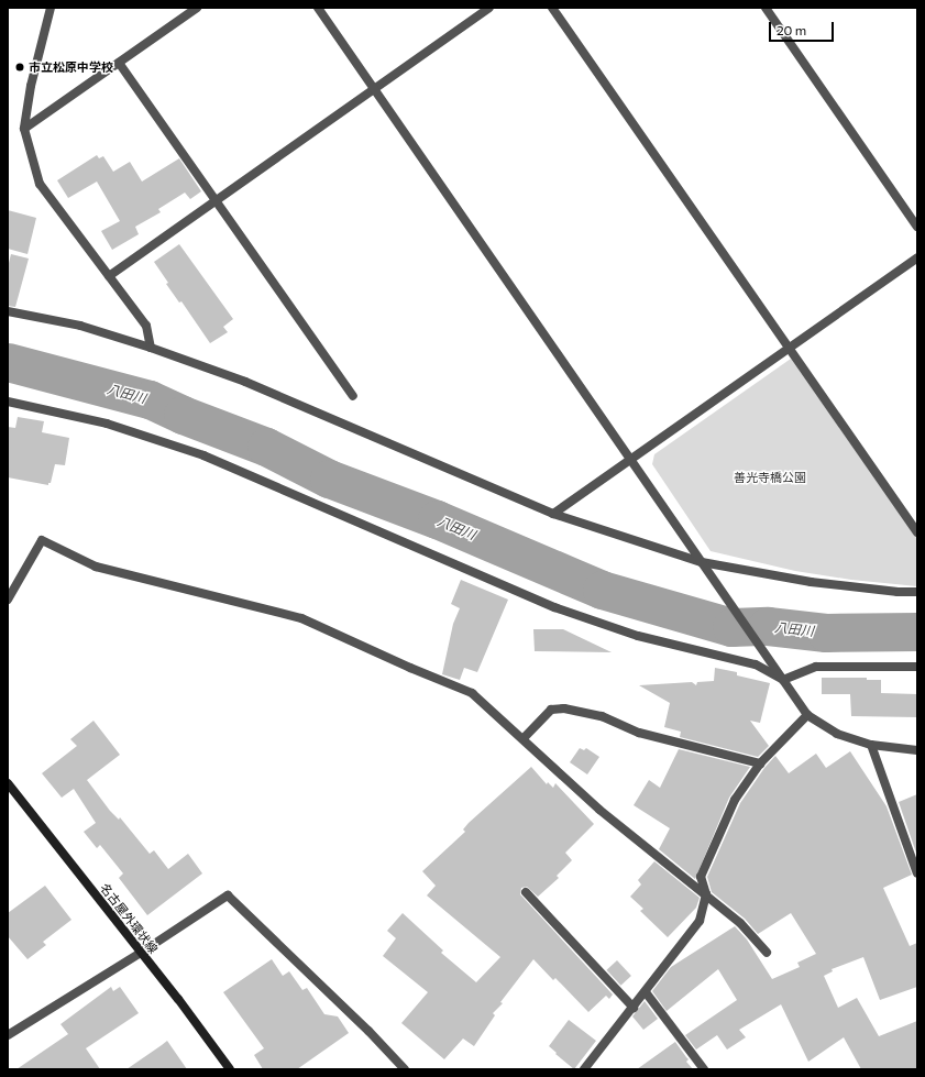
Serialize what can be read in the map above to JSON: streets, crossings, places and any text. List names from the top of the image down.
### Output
{
  "streets": {
    "main road": ["名古屋外環状線"]
  },
  "water": ["八田川"],
  "parks": ["善光寺橋公園"],
  "places": ["市立松原中学校"],
  "scale_bar": "20 m"
}
